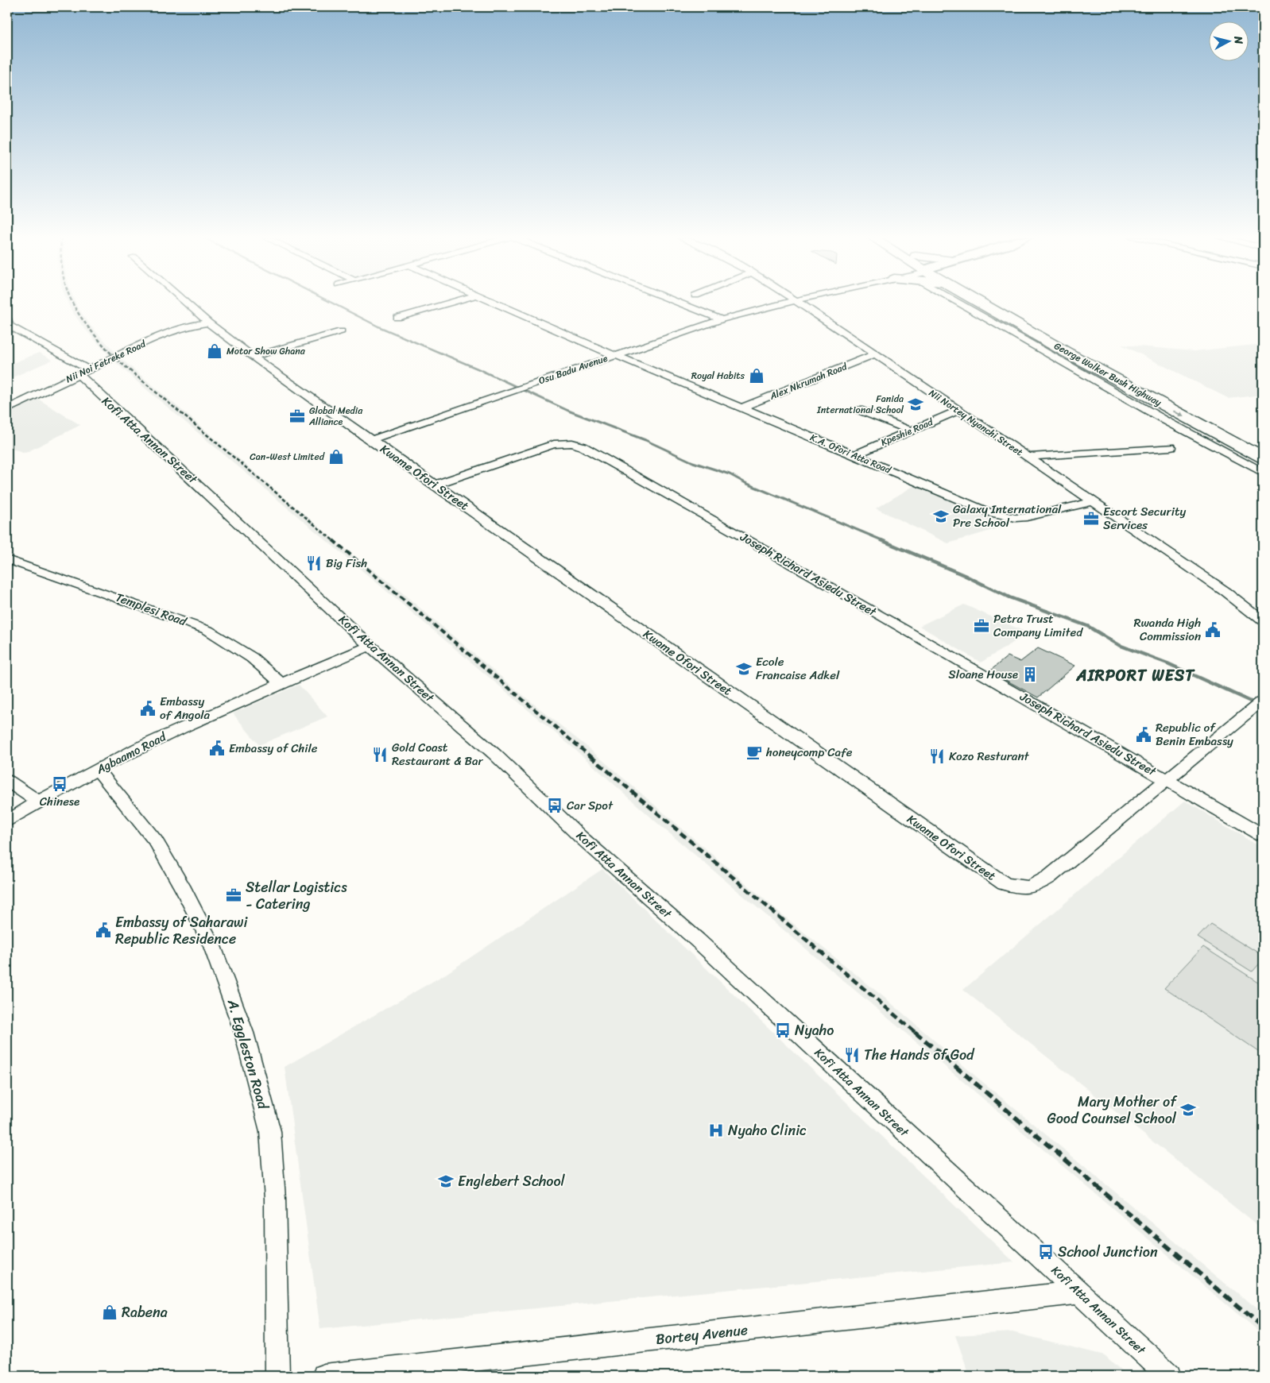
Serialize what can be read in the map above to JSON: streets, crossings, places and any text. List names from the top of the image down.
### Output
{
  "streets": {
    "highway": ["George Walker Bush Highway"],
    "street": [
      "Nii Noi Fetreke Road",
      "Osu Badu Avenue",
      "Alex Nkrumah Road",
      "Nii Nortey Nyanchi Street",
      "Kpeshie Road",
      "Kofi Atta Annan Street",
      "K.A. Ofori Atta Road",
      "Kwame Ofori Street",
      "Joseph Richard Asiedu Street",
      "Templesi Road",
      "Agbaamo Road",
      "A. Eggleston Road",
      "Bortey Avenue"
    ]
  },
  "crossings": [
    ["Nii Noi Fetreke Road", "Kofi Atta Annan Street"],
    ["Nii Noi Fetreke Road", "Kwame Ofori Street"],
    ["Osu Badu Avenue", "K.A. Ofori Atta Road"],
    ["Osu Badu Avenue", "Kwame Ofori Street"],
    ["Alex Nkrumah Road", "Nii Nortey Nyanchi Street"],
    ["Alex Nkrumah Road", "K.A. Ofori Atta Road"],
    ["Nii Nortey Nyanchi Street", "Kpeshie Road"],
    ["Nii Nortey Nyanchi Street", "K.A. Ofori Atta Road"],
    ["Kpeshie Road", "K.A. Ofori Atta Road"],
    ["Kofi Atta Annan Street", "Agbaamo Road"],
    ["Kofi Atta Annan Street", "Bortey Avenue"],
    ["Kwame Ofori Street", "Joseph Richard Asiedu Street"],
    ["Templesi Road", "Agbaamo Road"],
    ["Agbaamo Road", "A. Eggleston Road"]
  ],
  "districts": ["AIRPORT WEST"],
  "places": {
    "shop": [
      "Motor Show Ghana",
      "Royal Habits",
      "Can-West Limited",
      "Rabena"
    ],
    "school or university": [
      "Fanida International School",
      "Galaxy International Pre School",
      "Ecole Francaise Adkel",
      "Mary Mother of Good Counsel School",
      "Englebert School"
    ],
    "office": [
      "Global Media Alliance",
      "Escort Security Services",
      "Petra Trust Company Limited",
      "Stellar Logistics - Catering"
    ],
    "restaurant": [
      "Big Fish",
      "Gold Coast Restaurant & Bar",
      "Kozo Resturant",
      "The Hands of God"
    ],
    "public building": [
      "Rwanda High Commission",
      "Embassy of Angola",
      "Republic of Benin Embassy",
      "Embassy of Chile",
      "Embassy of Saharawi Republic Residence"
    ],
    "building": ["Sloane House"],
    "cafe": ["honeycomp Cafe"],
    "bus stop": [
      "Chinese",
      "Car Spot",
      "Nyaho",
      "School Junction"
    ],
    "hospital": ["Nyaho Clinic"]
  },
  "north": "right"
}
